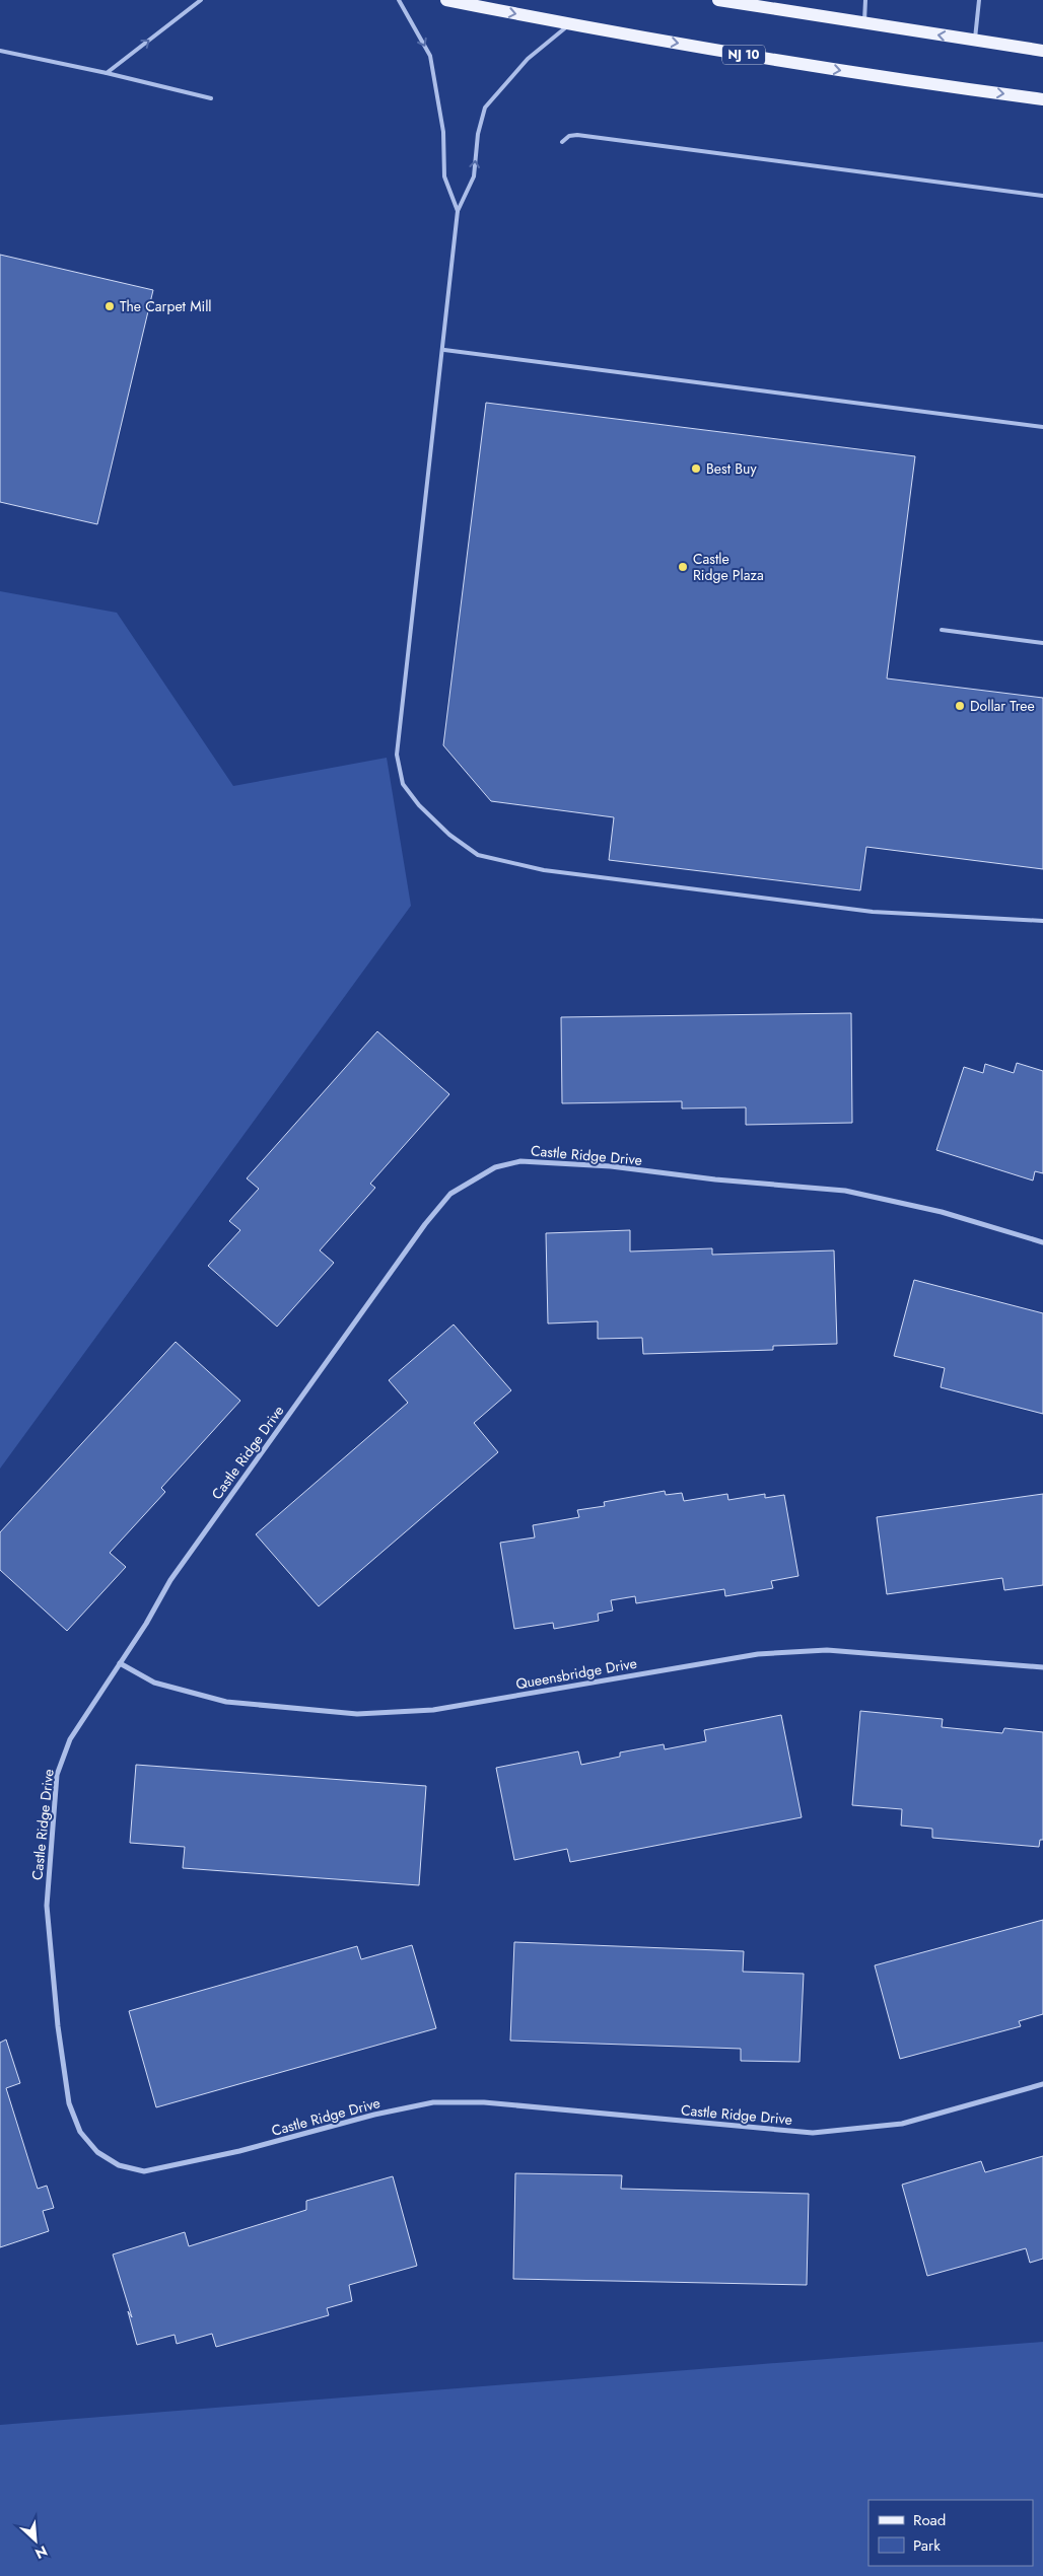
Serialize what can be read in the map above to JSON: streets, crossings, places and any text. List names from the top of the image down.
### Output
{
  "streets": {
    "main road": ["NJ 10"],
    "street": ["Castle Ridge Drive", "Queensbridge Drive"]
  },
  "crossings": [
    ["Castle Ridge Drive", "Queensbridge Drive"]
  ],
  "places": [
    "The Carpet Mill",
    "Best Buy",
    "Castle Ridge Plaza",
    "Dollar Tree"
  ],
  "legend": ["Road", "Park"],
  "north": "bottom right"
}
